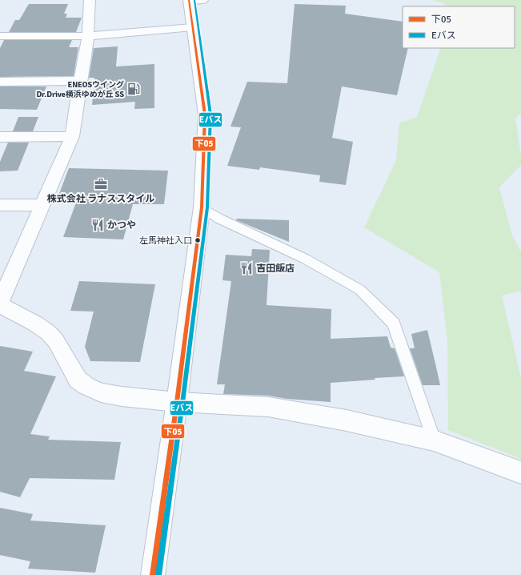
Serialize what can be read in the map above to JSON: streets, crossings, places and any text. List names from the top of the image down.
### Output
{
  "places": {
    "fuel station": ["ENEOSウイング Dr.Drive横浜ゆめが丘 SS"],
    "office": ["株式会社 ラナススタイル"],
    "restaurant": ["かつや", "吉田飯店"],
    "other": ["左馬神社入口"]
  },
  "lines": ["transit line 下05", "transit line Eバス"],
  "legend": ["下05", "Eバス"]
}
